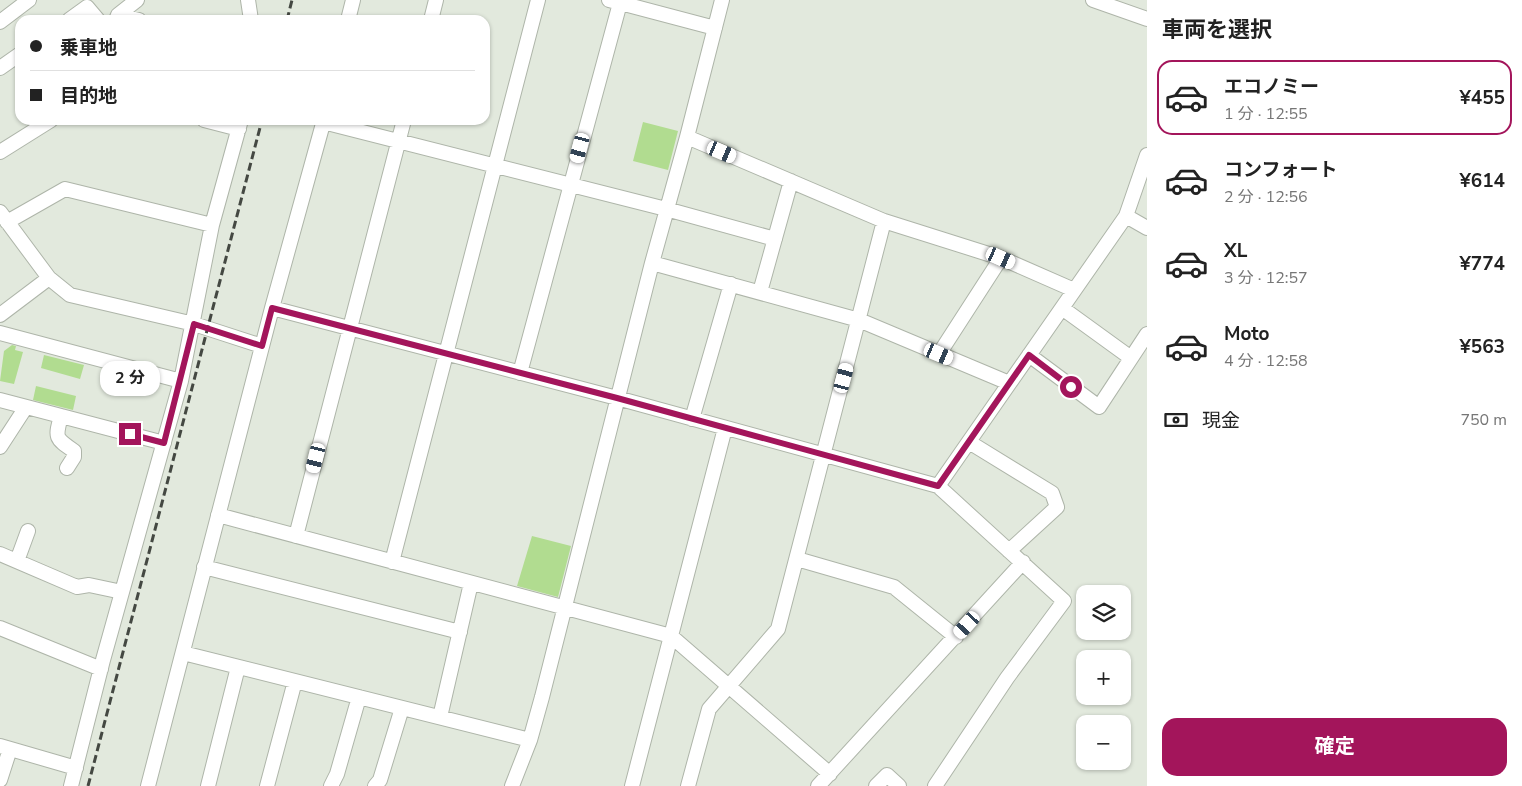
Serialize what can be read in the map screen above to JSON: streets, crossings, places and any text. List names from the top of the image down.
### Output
{
  "page": {
    "heading": "車両を選択",
    "banner": ["乗車地", "目的地"],
    "list": [
      {
        "name": "エコノミー",
        "note": "1 分 · 12:55",
        "value": "¥455"
      },
      {
        "name": "コンフォート",
        "note": "2 分 · 12:56",
        "value": "¥614"
      },
      {
        "name": "XL",
        "note": "3 分 · 12:57",
        "value": "¥774"
      },
      {
        "name": "Moto",
        "note": "4 分 · 12:58",
        "value": "¥563"
      }
    ],
    "bubble": "2 分",
    "pay": ["現金", "750 m"],
    "map_buttons": ["+", "−"],
    "buttons": "確定"
  }
}
